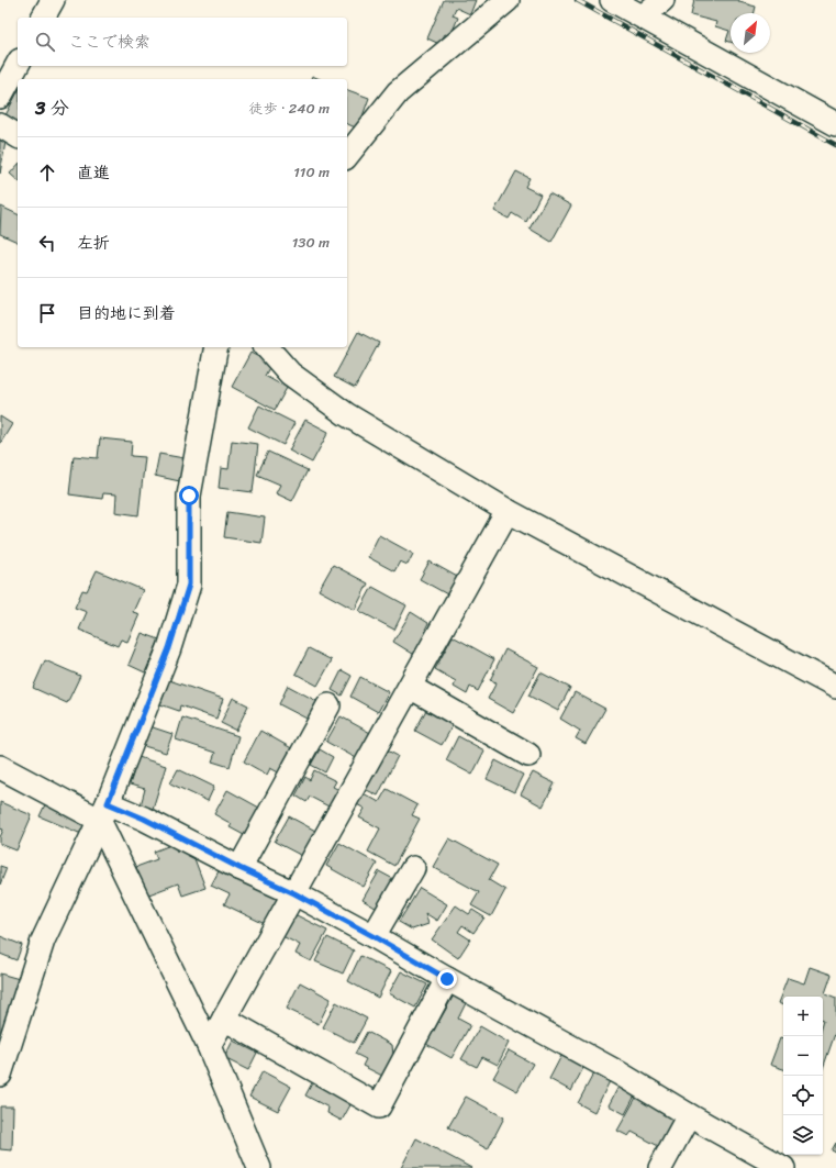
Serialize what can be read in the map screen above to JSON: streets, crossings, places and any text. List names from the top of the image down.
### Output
{
  "north": "top right",
  "page": {
    "search": "ここで検索",
    "heading": ["3 分", "徒歩 · 240 m"],
    "list": [
      ["直進", "110 m"],
      ["左折", "130 m"],
      "目的地に到着"
    ],
    "map_buttons": ["+", "−"]
  }
}
